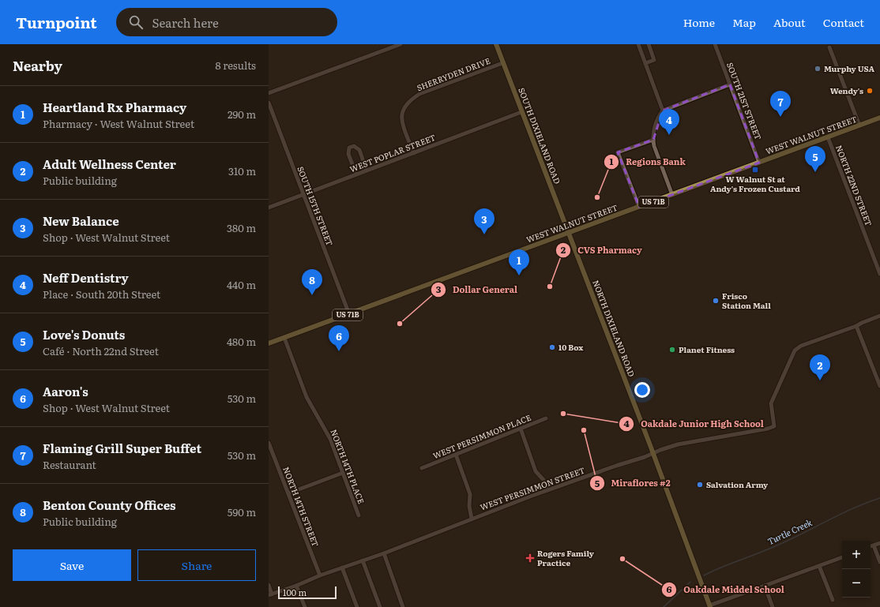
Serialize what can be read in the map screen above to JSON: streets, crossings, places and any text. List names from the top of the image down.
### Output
{
  "streets": {
    "main road": [
      "WEST WALNUT STREET",
      "SOUTH DIXIELAND ROAD",
      "US 71B",
      "NORTH DIXIELAND ROAD"
    ],
    "street": [
      "SHERRYDEN DRIVE",
      "SOUTH 21ST STREET",
      "WEST POPLAR STREET",
      "NORTH 22ND STREET",
      "SOUTH 15TH STREET",
      "WEST PERSIMMON PLACE",
      "NORTH 14TH PLACE",
      "WEST PERSIMMON STREET",
      "NORTH 14TH STREET"
    ]
  },
  "crossings": [
    ["SHERRYDEN DRIVE", "SOUTH DIXIELAND ROAD"],
    ["SHERRYDEN DRIVE", "WEST POPLAR STREET"],
    ["SOUTH 21ST STREET", "WEST WALNUT STREET"],
    ["WEST WALNUT STREET", "SOUTH DIXIELAND ROAD"],
    ["WEST WALNUT STREET", "NORTH 22ND STREET"],
    ["WEST WALNUT STREET", "SOUTH 15TH STREET"],
    ["WEST WALNUT STREET", "NORTH DIXIELAND ROAD"],
    ["WEST WALNUT STREET", "NORTH 14TH PLACE"],
    ["SOUTH DIXIELAND ROAD", "WEST POPLAR STREET"],
    ["SOUTH DIXIELAND ROAD", "NORTH DIXIELAND ROAD"],
    ["WEST POPLAR STREET", "SOUTH 15TH STREET"],
    ["NORTH DIXIELAND ROAD", "WEST PERSIMMON STREET"],
    ["WEST PERSIMMON STREET", "NORTH 14TH STREET"]
  ],
  "water": ["Turtle Creek"],
  "places": {
    "other": [
      "Murphy USA",
      "Wendy's",
      "Regions Bank",
      "CVS Pharmacy",
      "Frisco Station Mall",
      "Dollar General",
      "10 Box",
      "Planet Fitness",
      "Oakdale Junior High School",
      "Miraflores #2",
      "Salvation Army",
      "Oakdale Middel School"
    ],
    "transit": ["W Walnut St at Andy's Frozen Custard"],
    "health": ["Rogers Family Practice"]
  },
  "scale_bar": "100 m",
  "page": {
    "header": "Turnpoint",
    "search": "Search here",
    "nav": [
      "Home",
      "Map",
      "About",
      "Contact"
    ],
    "heading": ["Nearby", "8 results"],
    "list": [
      {
        "mark": "1",
        "name": "Heartland Rx Pharmacy",
        "note": "Pharmacy · West Walnut Street",
        "value": "290 m"
      },
      {
        "mark": "2",
        "name": "Adult Wellness Center",
        "note": "Public building",
        "value": "310 m"
      },
      {
        "mark": "3",
        "name": "New Balance",
        "note": "Shop · West Walnut Street",
        "value": "380 m"
      },
      {
        "mark": "4",
        "name": "Neff Dentistry",
        "note": "Place · South 20th Street",
        "value": "440 m"
      },
      {
        "mark": "5",
        "name": "Love's Donuts",
        "note": "Café · North 22nd Street",
        "value": "480 m"
      },
      {
        "mark": "6",
        "name": "Aaron's",
        "note": "Shop · West Walnut Street",
        "value": "530 m"
      },
      {
        "mark": "7",
        "name": "Flaming Grill Super Buffet",
        "note": "Restaurant",
        "value": "530 m"
      },
      {
        "mark": "8",
        "name": "Benton County Offices",
        "note": "Public building",
        "value": "590 m"
      }
    ],
    "pins": [
      "7",
      "4",
      "5",
      "3",
      "1",
      "8",
      "6",
      "2"
    ],
    "buttons": ["Save", "Share"],
    "map_buttons": ["+", "−"],
    "scale": "100 m"
  }
}
